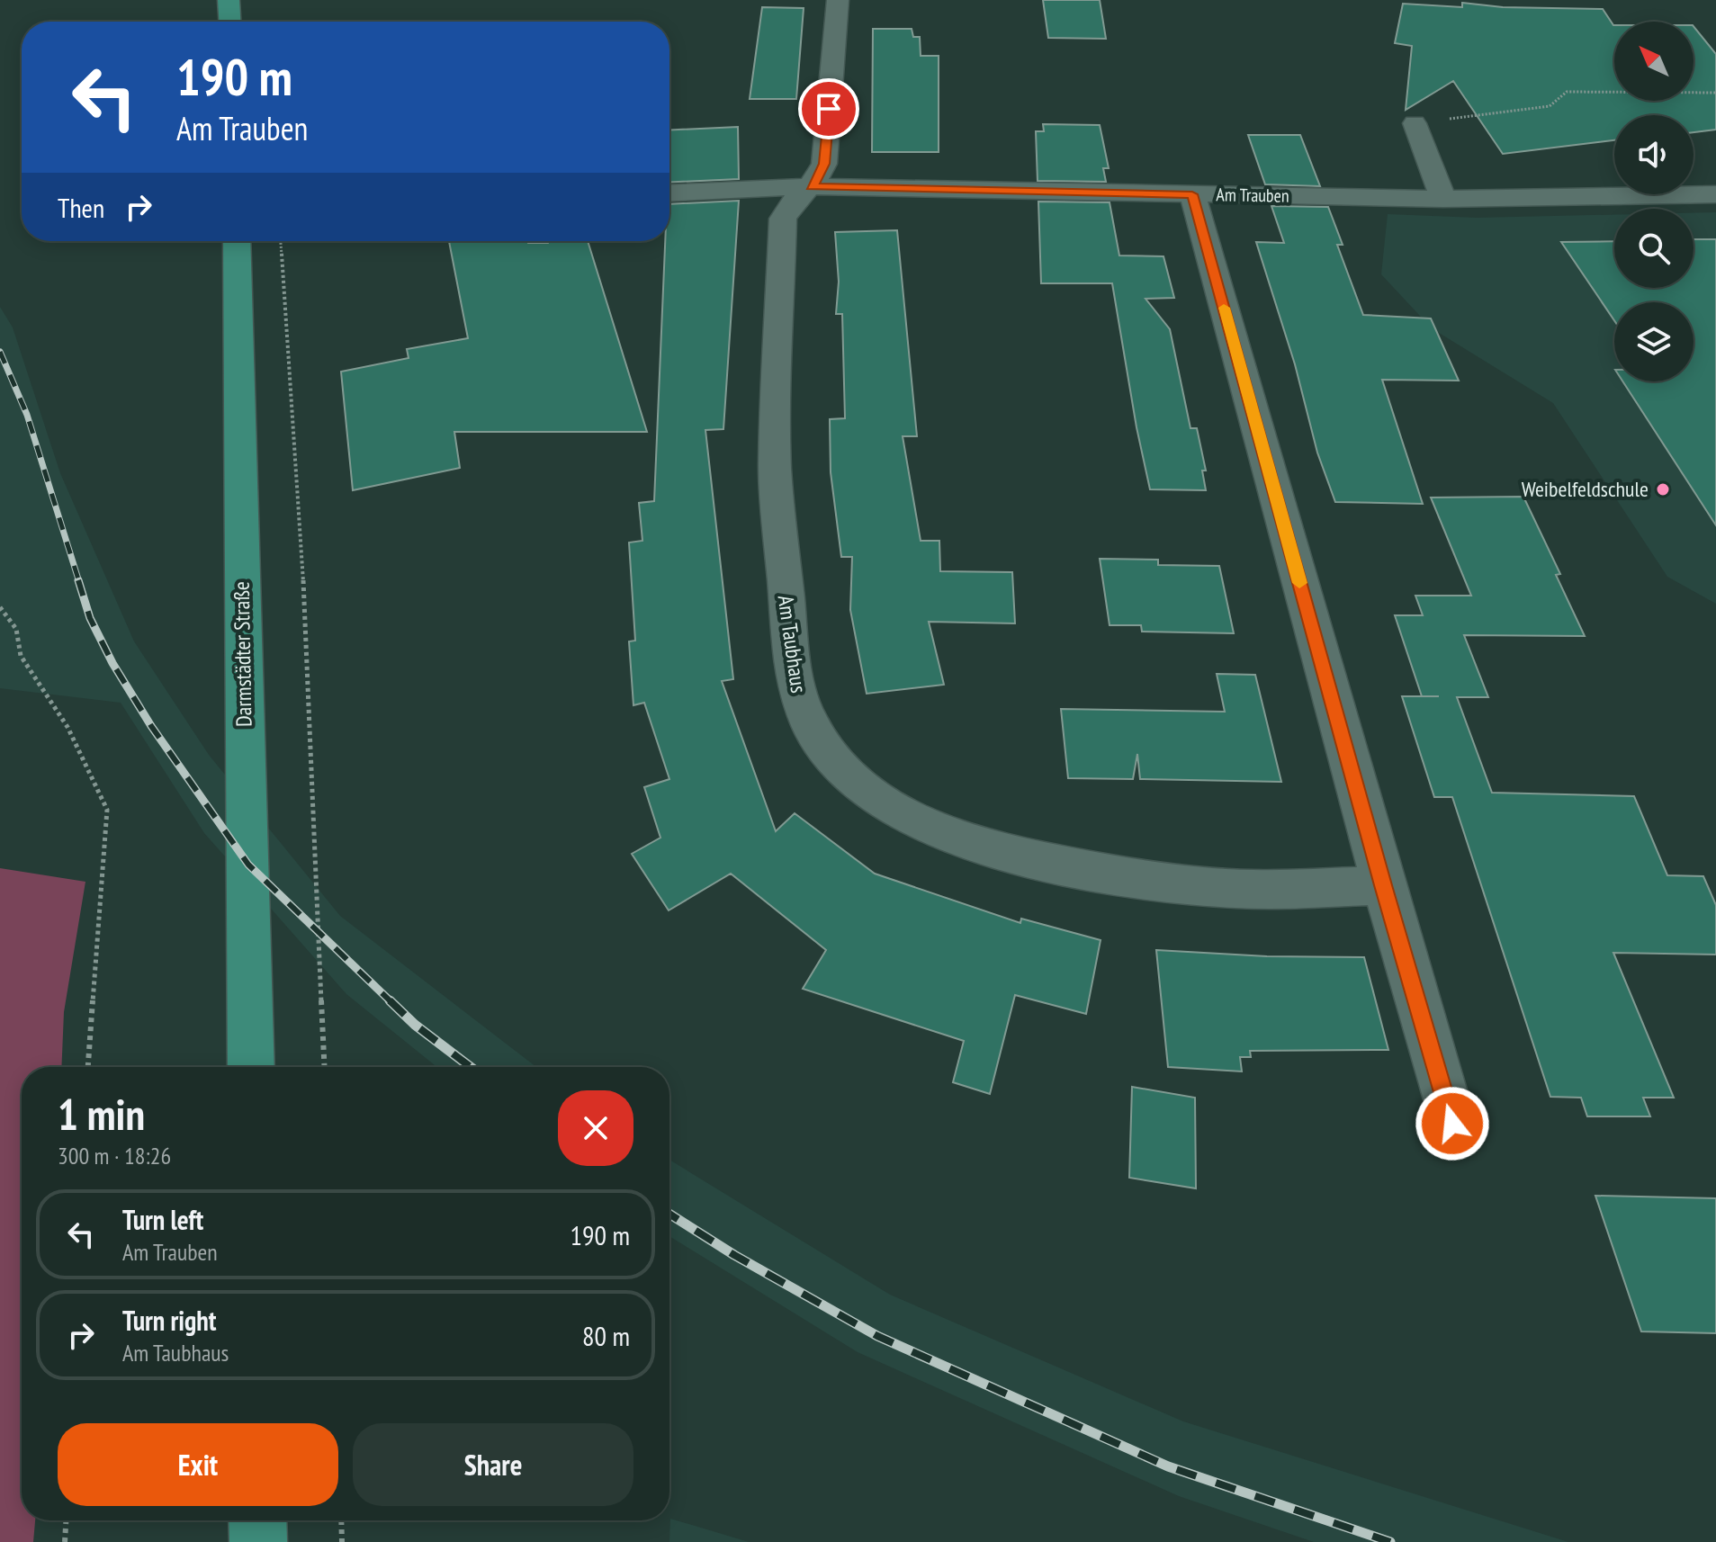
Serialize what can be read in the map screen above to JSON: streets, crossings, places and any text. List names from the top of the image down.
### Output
{
  "streets": {
    "main road": ["Darmstädter Straße"],
    "street": ["Am Trauben", "Am Taubhaus"]
  },
  "crossings": [
    ["Am Trauben", "Am Taubhaus"]
  ],
  "places": ["Weibelfeldschule"],
  "north": "top left",
  "page": {
    "turn": ["190 m", "Am Trauben"],
    "then": "Then",
    "heading": ["1 min", "300 m · 18:26"],
    "list": [
      {
        "name": "Turn left",
        "note": "Am Trauben",
        "value": "190 m"
      },
      {
        "name": "Turn right",
        "note": "Am Taubhaus",
        "value": "80 m"
      }
    ],
    "buttons": ["Exit", "Share"]
  }
}
